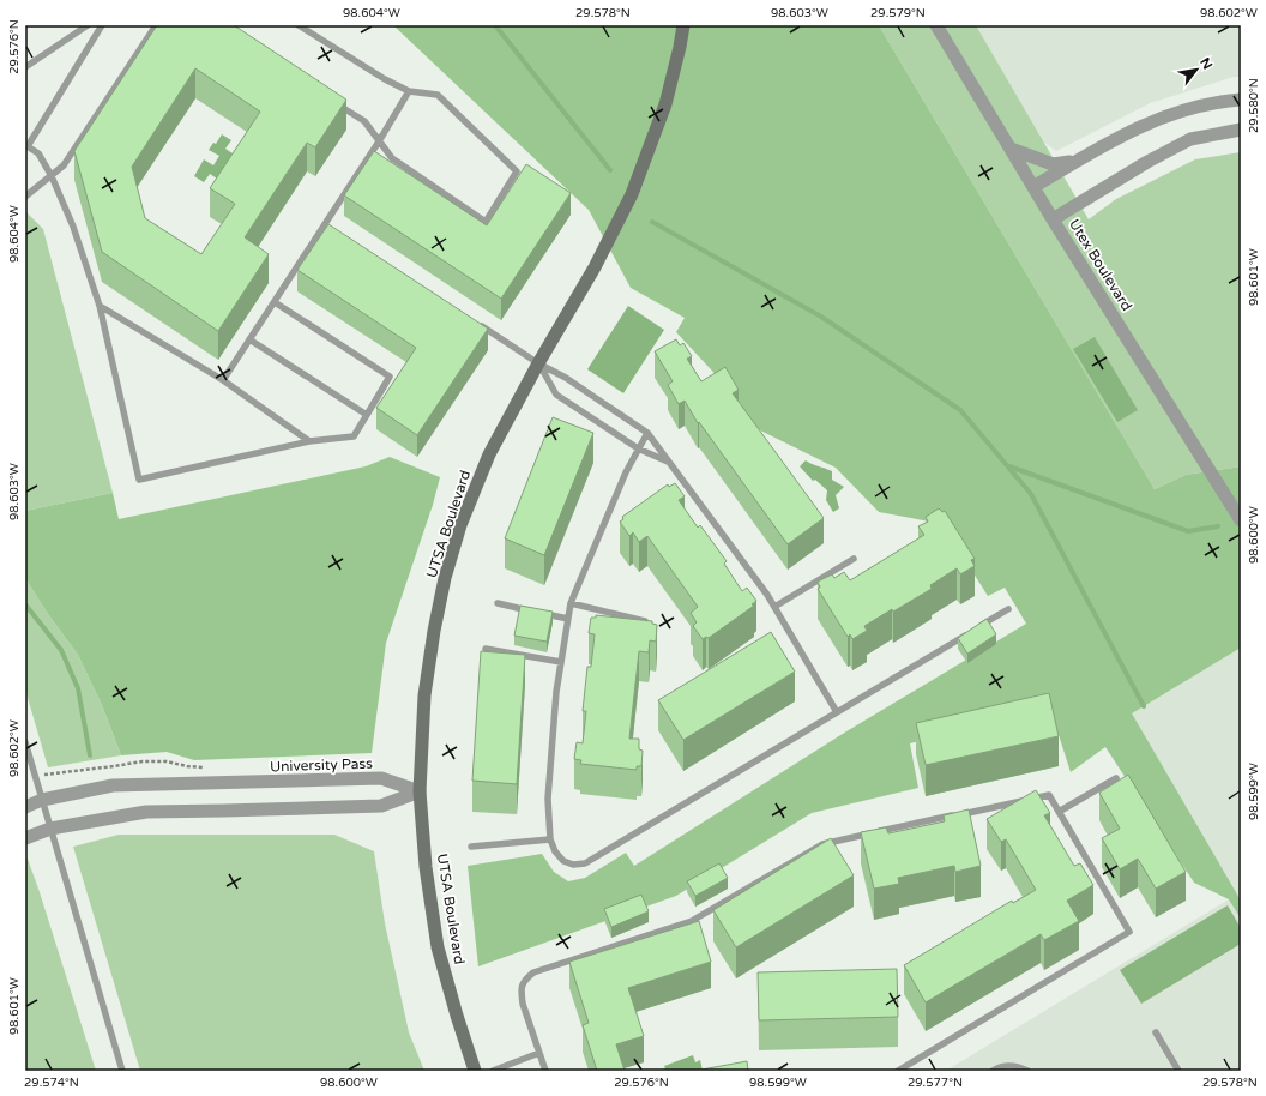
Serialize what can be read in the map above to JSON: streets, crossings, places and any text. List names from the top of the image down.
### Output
{
  "streets": {
    "main road": ["UTSA Boulevard"],
    "street": ["Utex Boulevard", "University Pass"]
  },
  "crossings": [
    ["UTSA Boulevard", "University Pass"]
  ],
  "north": "top right",
  "coordinates": [
    "98.604°W",
    "29.578°N",
    "98.603°W",
    "29.579°N",
    "98.602°W",
    "29.576°N",
    "29.580°N",
    "98.601°W",
    "98.600°W",
    "98.599°W",
    "29.574°N",
    "29.577°N"
  ]
}
